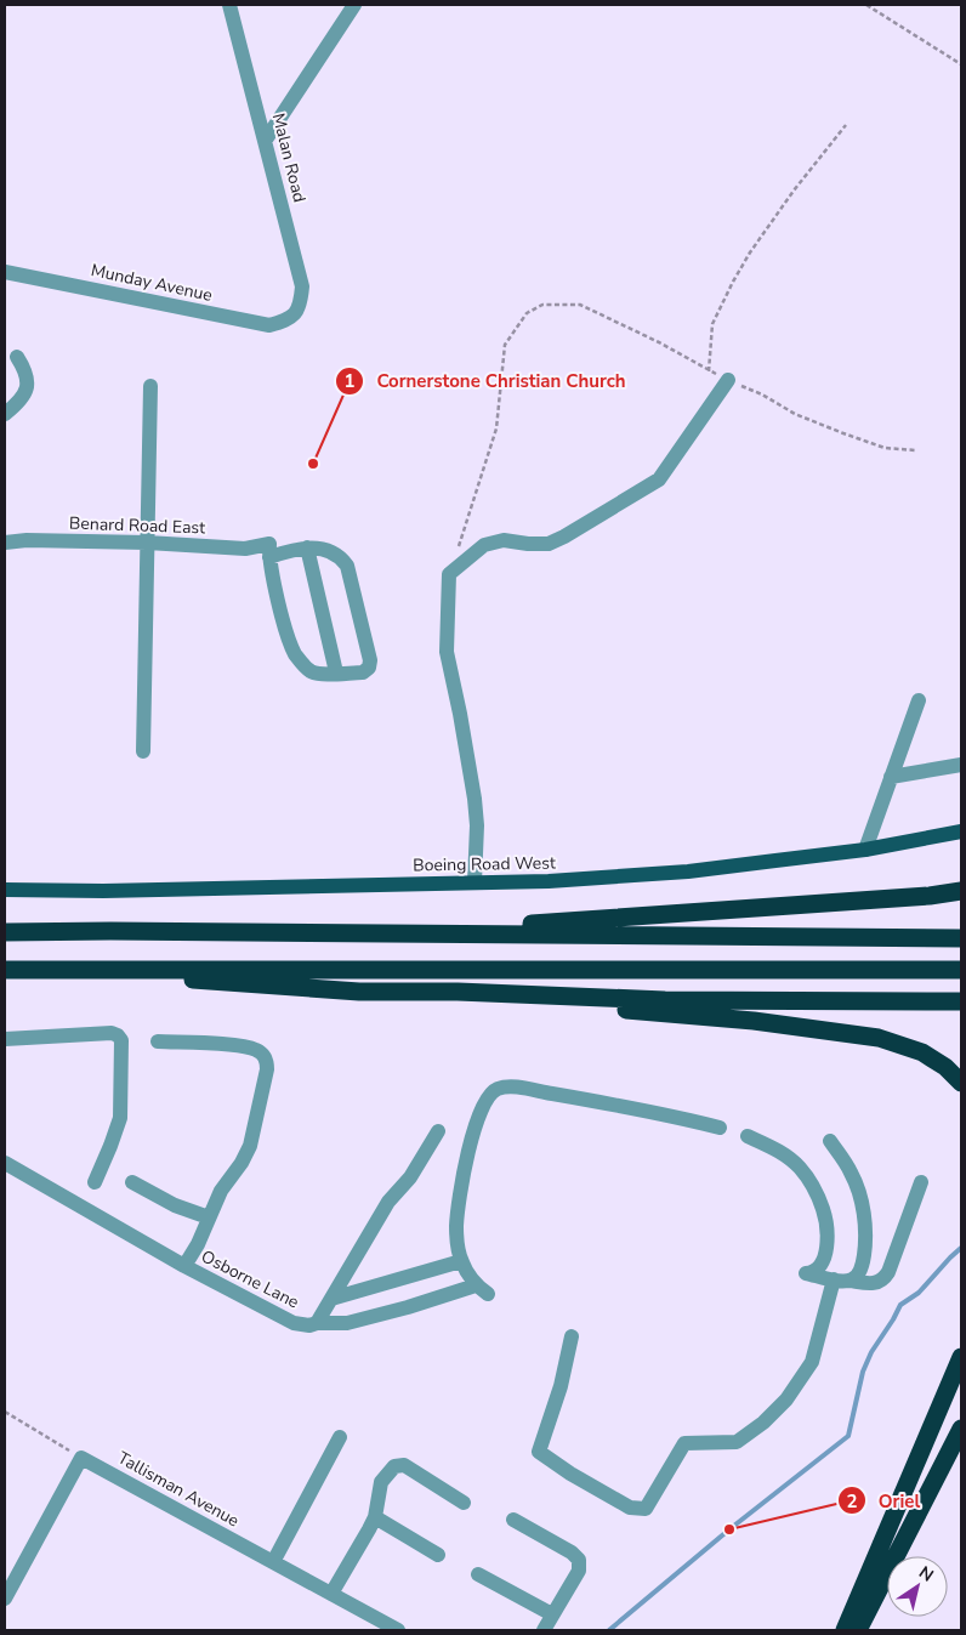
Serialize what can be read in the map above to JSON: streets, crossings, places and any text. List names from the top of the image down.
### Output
{
  "streets": {
    "main road": ["Boeing Road West"],
    "street": [
      "Malan Road",
      "Munday Avenue",
      "Benard Road East",
      "Osborne Lane",
      "Tallisman Avenue"
    ]
  },
  "crossings": [
    ["Malan Road", "Munday Avenue"]
  ],
  "places": ["Cornerstone Christian Church", "Oriel"],
  "north": "top right"
}
